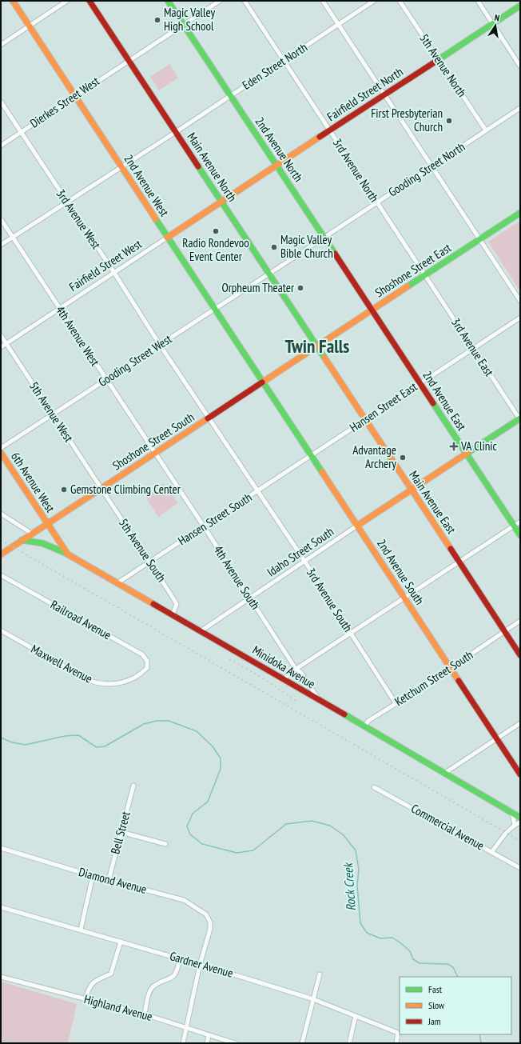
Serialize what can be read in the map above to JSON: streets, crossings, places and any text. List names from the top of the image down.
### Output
{
  "streets": {
    "main road": [
      "Fairfield Street North",
      "2nd Avenue North",
      "Main Avenue North",
      "2nd Avenue West",
      "Fairfield Street West",
      "Shoshone Street East",
      "2nd Avenue East",
      "Shoshone Street South",
      "6th Avenue West",
      "Main Avenue East",
      "Idaho Street South",
      "2nd Avenue South",
      "Minidoka Avenue"
    ],
    "street": [
      "5th Avenue North",
      "Eden Street North",
      "Dierkes Street West",
      "Gooding Street North",
      "3rd Avenue North",
      "3rd Avenue West",
      "4th Avenue West",
      "3rd Avenue East",
      "Gooding Street West",
      "Hansen Street East",
      "5th Avenue West",
      "Hansen Street South",
      "5th Avenue South",
      "4th Avenue South",
      "3rd Avenue South",
      "Railroad Avenue",
      "Maxwell Avenue",
      "Ketchum Street South",
      "Commercial Avenue",
      "Bell Street",
      "Diamond Avenue",
      "Gardner Avenue",
      "Highland Avenue"
    ]
  },
  "crossings": [
    ["5th Avenue North", "Fairfield Street North"],
    ["5th Avenue North", "Gooding Street North"],
    ["Eden Street North", "2nd Avenue North"],
    ["Eden Street North", "Main Avenue North"],
    ["Eden Street North", "3rd Avenue North"],
    ["Eden Street North", "2nd Avenue West"],
    ["Eden Street North", "3rd Avenue West"],
    ["Eden Street North", "4th Avenue West"],
    ["Fairfield Street North", "2nd Avenue North"],
    ["Fairfield Street North", "Main Avenue North"],
    ["Fairfield Street North", "3rd Avenue North"],
    ["Fairfield Street North", "Fairfield Street West"],
    ["Dierkes Street West", "2nd Avenue North"],
    ["Dierkes Street West", "Main Avenue North"],
    ["Dierkes Street West", "2nd Avenue West"],
    ["Dierkes Street West", "3rd Avenue West"],
    ["2nd Avenue North", "Gooding Street North"],
    ["2nd Avenue North", "Shoshone Street East"],
    ["2nd Avenue North", "2nd Avenue East"],
    ["Main Avenue North", "Gooding Street North"],
    ["Main Avenue North", "Fairfield Street West"],
    ["Main Avenue North", "Shoshone Street East"],
    ["Main Avenue North", "Gooding Street West"],
    ["Main Avenue North", "Shoshone Street South"],
    ["Main Avenue North", "Main Avenue East"],
    ["Gooding Street North", "3rd Avenue North"],
    ["Gooding Street North", "Gooding Street West"],
    ["3rd Avenue North", "Shoshone Street East"],
    ["3rd Avenue North", "3rd Avenue East"],
    ["2nd Avenue West", "Fairfield Street West"],
    ["2nd Avenue West", "Gooding Street West"],
    ["2nd Avenue West", "Shoshone Street South"],
    ["2nd Avenue West", "2nd Avenue South"],
    ["3rd Avenue West", "Fairfield Street West"],
    ["3rd Avenue West", "Gooding Street West"],
    ["3rd Avenue West", "Shoshone Street South"],
    ["3rd Avenue West", "3rd Avenue South"],
    ["Fairfield Street West", "4th Avenue West"],
    ["Fairfield Street West", "5th Avenue West"],
    ["Shoshone Street East", "3rd Avenue East"],
    ["Shoshone Street East", "2nd Avenue East"],
    ["Shoshone Street East", "Shoshone Street South"],
    ["Shoshone Street East", "Main Avenue East"],
    ["4th Avenue West", "Gooding Street West"],
    ["4th Avenue West", "Shoshone Street South"],
    ["4th Avenue West", "4th Avenue South"],
    ["3rd Avenue East", "Hansen Street East"],
    ["3rd Avenue East", "Idaho Street South"],
    ["Gooding Street West", "5th Avenue West"],
    ["2nd Avenue East", "Hansen Street East"],
    ["2nd Avenue East", "Idaho Street South"],
    ["Hansen Street East", "Main Avenue East"],
    ["Hansen Street East", "Hansen Street South"],
    ["Hansen Street East", "2nd Avenue South"],
    ["5th Avenue West", "Shoshone Street South"],
    ["5th Avenue West", "5th Avenue South"],
    ["Shoshone Street South", "6th Avenue West"],
    ["Shoshone Street South", "Main Avenue East"],
    ["Shoshone Street South", "5th Avenue South"],
    ["Shoshone Street South", "2nd Avenue South"],
    ["Shoshone Street South", "4th Avenue South"],
    ["Shoshone Street South", "3rd Avenue South"],
    ["Shoshone Street South", "Minidoka Avenue"],
    ["6th Avenue West", "Minidoka Avenue"],
    ["Main Avenue East", "Idaho Street South"],
    ["Main Avenue East", "Ketchum Street South"],
    ["Hansen Street South", "5th Avenue South"],
    ["Hansen Street South", "2nd Avenue South"],
    ["Hansen Street South", "4th Avenue South"],
    ["Hansen Street South", "3rd Avenue South"],
    ["Hansen Street South", "Minidoka Avenue"],
    ["5th Avenue South", "Minidoka Avenue"],
    ["Idaho Street South", "2nd Avenue South"],
    ["Idaho Street South", "4th Avenue South"],
    ["Idaho Street South", "3rd Avenue South"],
    ["Idaho Street South", "Minidoka Avenue"],
    ["2nd Avenue South", "Ketchum Street South"],
    ["4th Avenue South", "Minidoka Avenue"],
    ["3rd Avenue South", "Ketchum Street South"],
    ["Railroad Avenue", "Maxwell Avenue"],
    ["Minidoka Avenue", "Ketchum Street South"],
    ["Bell Street", "Diamond Avenue"],
    ["Diamond Avenue", "Gardner Avenue"]
  ],
  "districts": ["Twin Falls"],
  "water": ["Rock Creek"],
  "places": {
    "other": [
      "Magic Valley High School",
      "First Presbyterian Church",
      "Radio Rondevoo Event Center",
      "Magic Valley Bible Church",
      "Orpheum Theater",
      "Advantage Archery",
      "Gemstone Climbing Center"
    ],
    "health": ["VA Clinic"]
  },
  "legend": ["Fast", "Slow", "Jam"],
  "north": "top"
}
